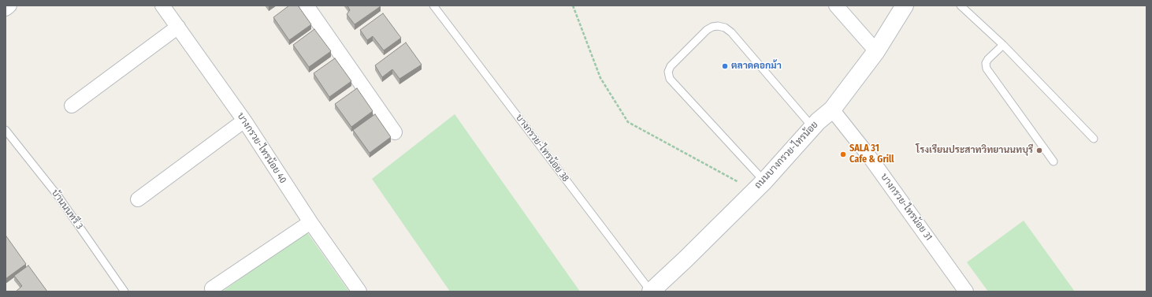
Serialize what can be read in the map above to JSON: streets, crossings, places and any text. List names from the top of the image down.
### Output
{
  "streets": {
    "main road": ["ถนนบางกรวย-ไทรน้อย"],
    "street": ["บางกรวย-ไทรน้อย 40", "บางกรวย-ไทรน้อย 31"],
    "lane": ["บางกรวย-ไทรน้อย 38", "บ้านนนทรี 3"]
  },
  "crossings": [
    ["บางกรวย-ไทรน้อย 38", "ถนนบางกรวย-ไทรน้อย"],
    ["ถนนบางกรวย-ไทรน้อย", "บางกรวย-ไทรน้อย 31"]
  ],
  "places": ["ตลาดคอกม้า", "โรงเรียนประสาทวิทยานนทบุรี", "SALA 31 Cafe & Grill"]
}
